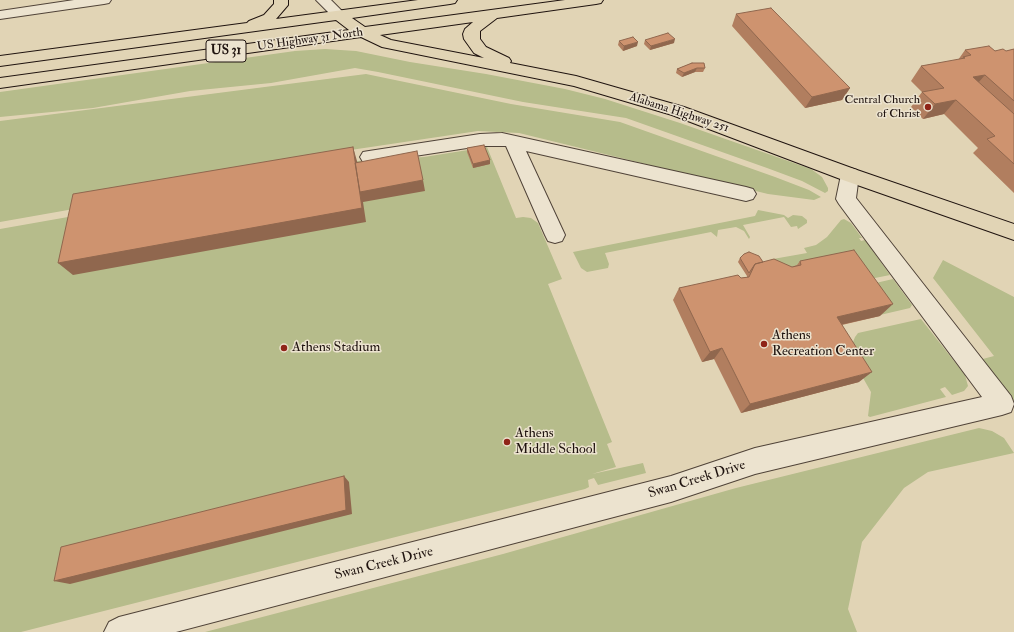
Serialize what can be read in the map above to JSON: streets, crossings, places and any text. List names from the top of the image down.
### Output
{
  "streets": {
    "main road": ["US Highway 31 North", "US 31", "Alabama Highway 251"],
    "street": ["Swan Creek Drive"]
  },
  "crossings": [
    ["US Highway 31 North", "Alabama Highway 251"],
    ["Alabama Highway 251", "Swan Creek Drive"]
  ],
  "places": [
    "Central Church of Christ",
    "Athens Recreation Center",
    "Athens Stadium",
    "Athens Middle School"
  ]
}
